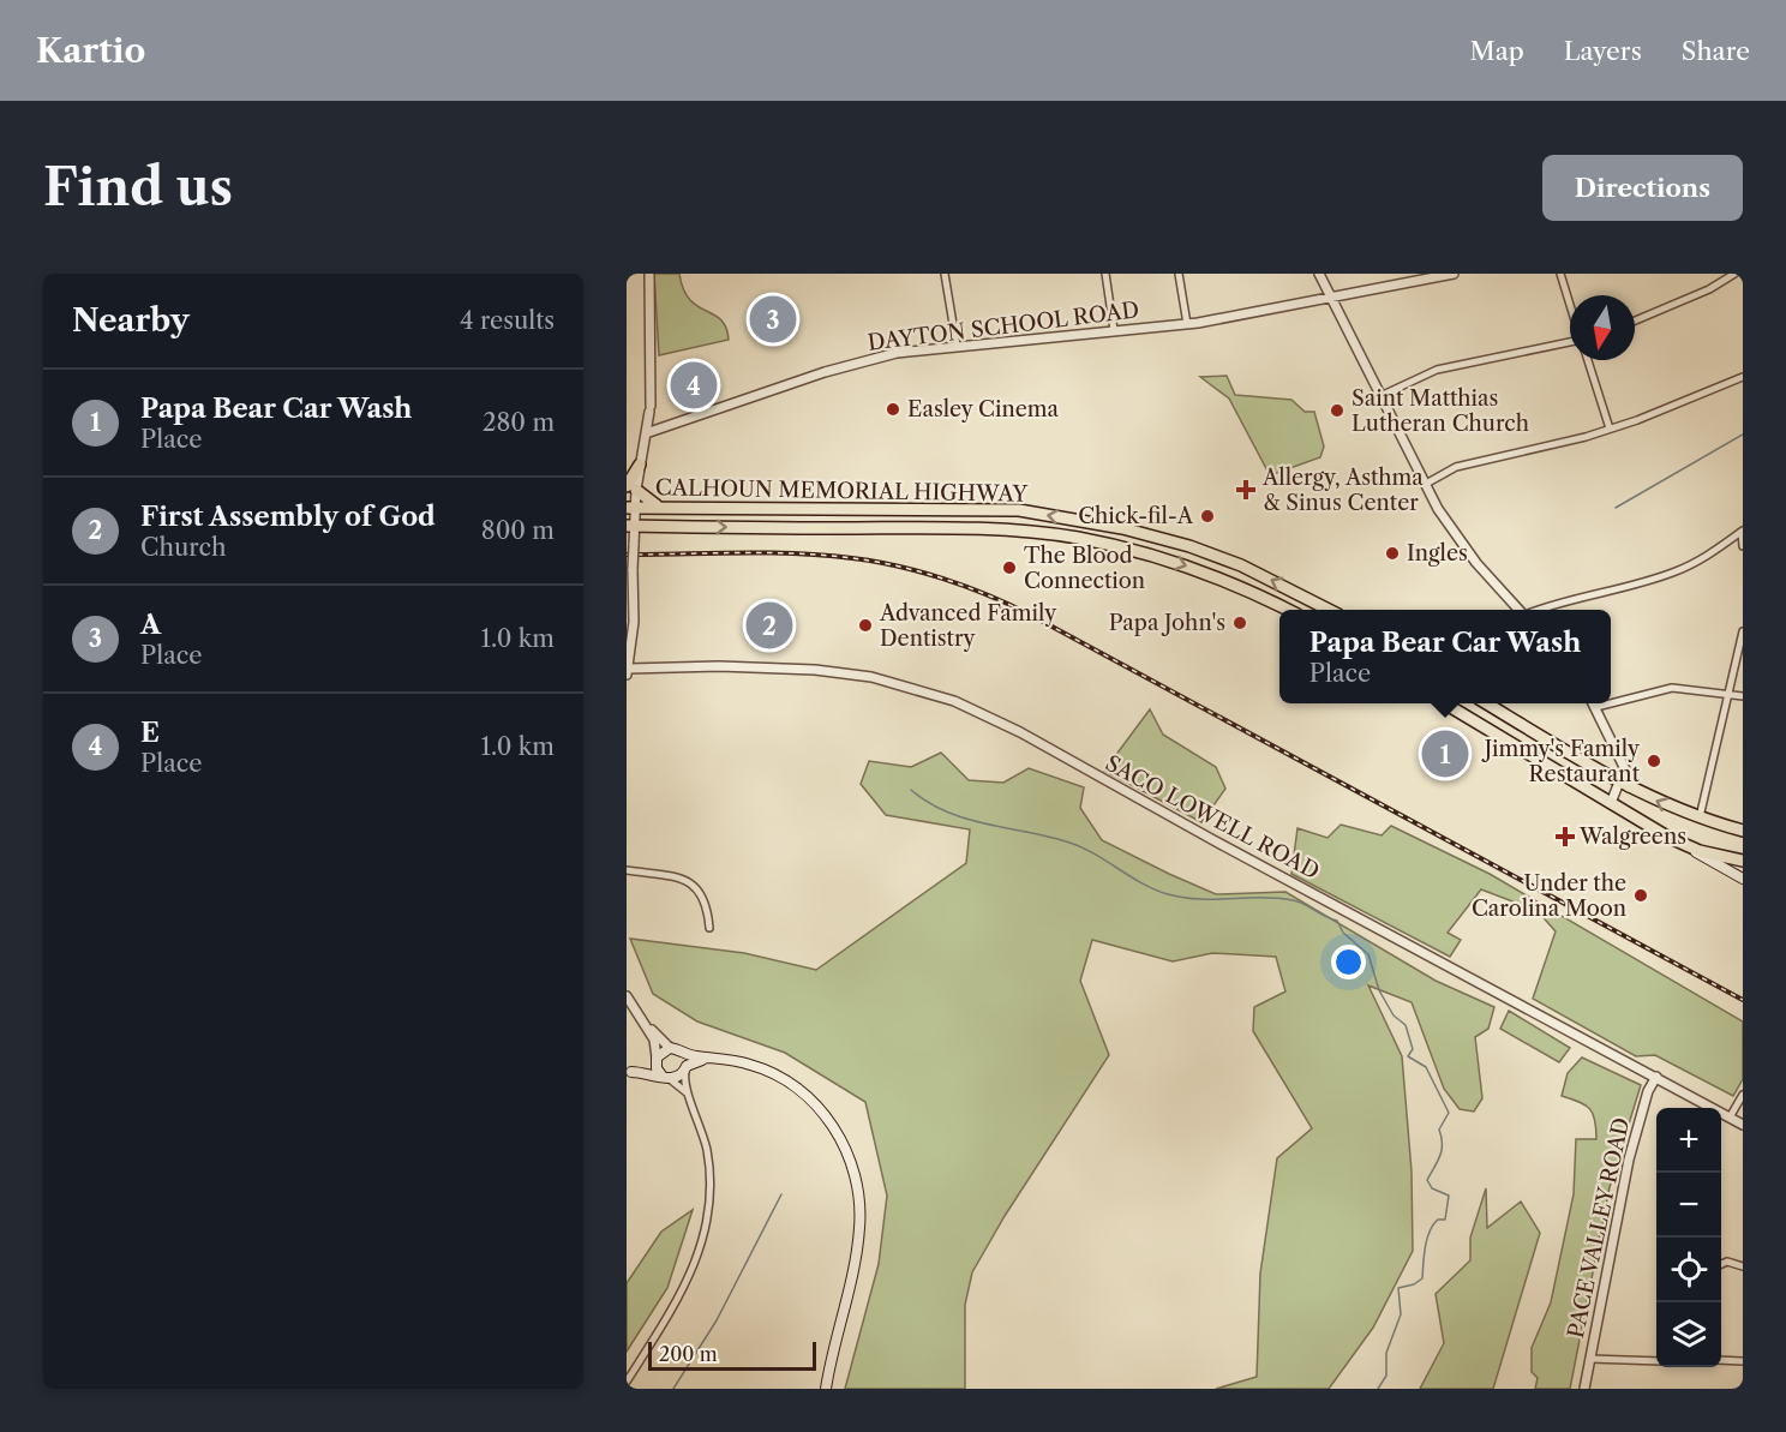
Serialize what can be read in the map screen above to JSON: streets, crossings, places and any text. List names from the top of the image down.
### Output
{
  "streets": {
    "highway": ["CALHOUN MEMORIAL HIGHWAY"],
    "street": ["DAYTON SCHOOL ROAD", "SACO LOWELL ROAD", "PACE VALLEY ROAD"]
  },
  "crossings": [
    ["SACO LOWELL ROAD", "PACE VALLEY ROAD"]
  ],
  "places": {
    "other": [
      "Easley Cinema",
      "Saint Matthias Lutheran Church",
      "Chick-fil-A",
      "Ingles",
      "The Blood Connection",
      "Papa John's",
      "Advanced Family Dentistry",
      "Jimmy's Family Restaurant",
      "Under the Carolina Moon"
    ],
    "health": ["Allergy, Asthma & Sinus Center", "Walgreens"]
  },
  "scale_bar": "200 m",
  "north": "bottom",
  "page": {
    "header": "Kartio",
    "nav": ["Map", "Layers", "Share"],
    "buttons": "Directions",
    "title": "Find us",
    "heading": ["Nearby", "4 results"],
    "pins": [
      "3",
      "4",
      "2",
      "1"
    ],
    "list": [
      {
        "mark": "1",
        "name": "Papa Bear Car Wash",
        "note": "Place",
        "value": "280 m"
      },
      {
        "mark": "2",
        "name": "First Assembly of God",
        "note": "Church",
        "value": "800 m"
      },
      {
        "mark": "3",
        "name": "A",
        "note": "Place",
        "value": "1.0 km"
      },
      {
        "mark": "4",
        "name": "E",
        "note": "Place",
        "value": "1.0 km"
      }
    ],
    "popup": ["Papa Bear Car Wash", "Place"],
    "map_buttons": ["+", "−"],
    "scale": "200 m"
  }
}
